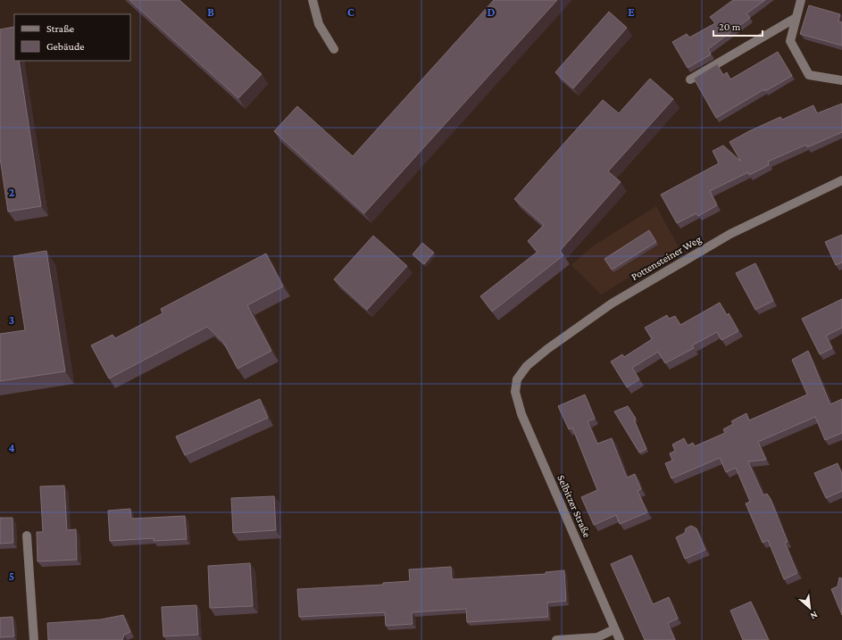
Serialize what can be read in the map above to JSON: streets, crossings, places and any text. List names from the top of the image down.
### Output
{
  "streets": {
    "street": ["Pottensteiner Weg", "Selbitzer Straße"]
  },
  "crossings": [
    ["Pottensteiner Weg", "Selbitzer Straße"]
  ],
  "legend": ["Straße", "Gebäude"],
  "scale_bar": "20 m",
  "north": "bottom right",
  "grid": {
    "columns": [
      "B",
      "C",
      "D",
      "E"
    ],
    "rows": [
      "2",
      "3",
      "4",
      "5"
    ]
  }
}
